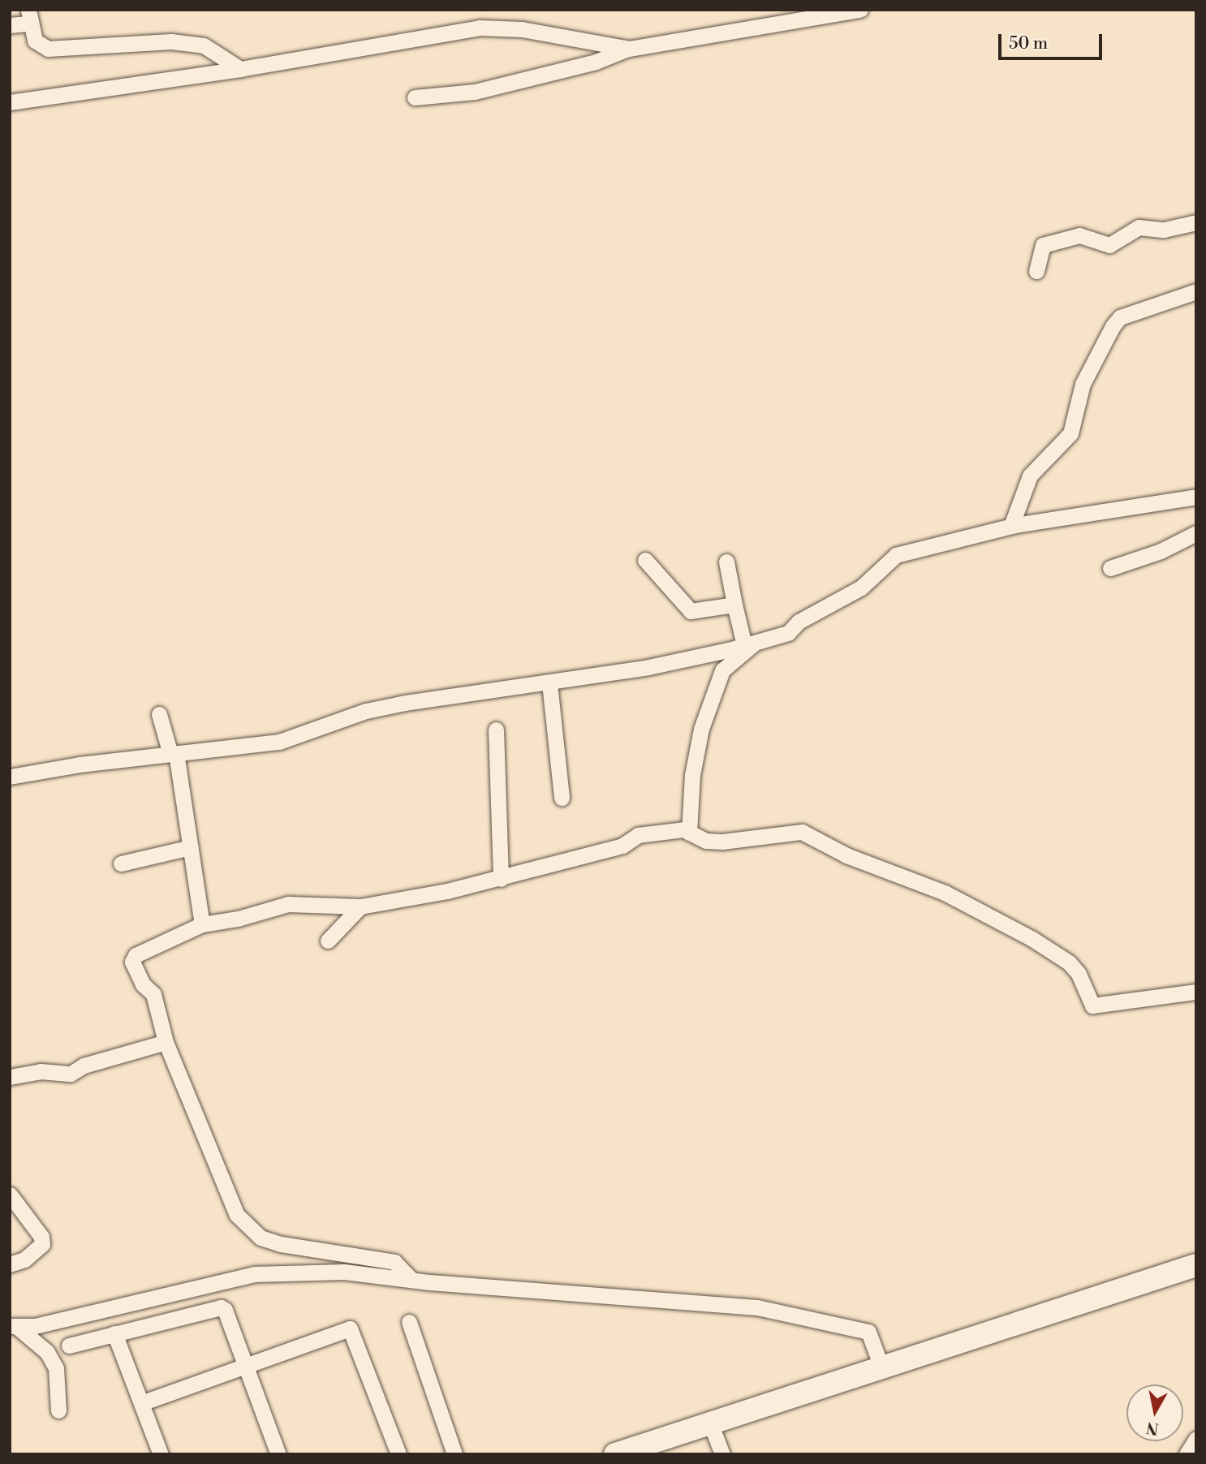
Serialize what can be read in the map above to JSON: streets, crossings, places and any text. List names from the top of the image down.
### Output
{
  "scale_bar": "50 m",
  "north": "bottom"
}
